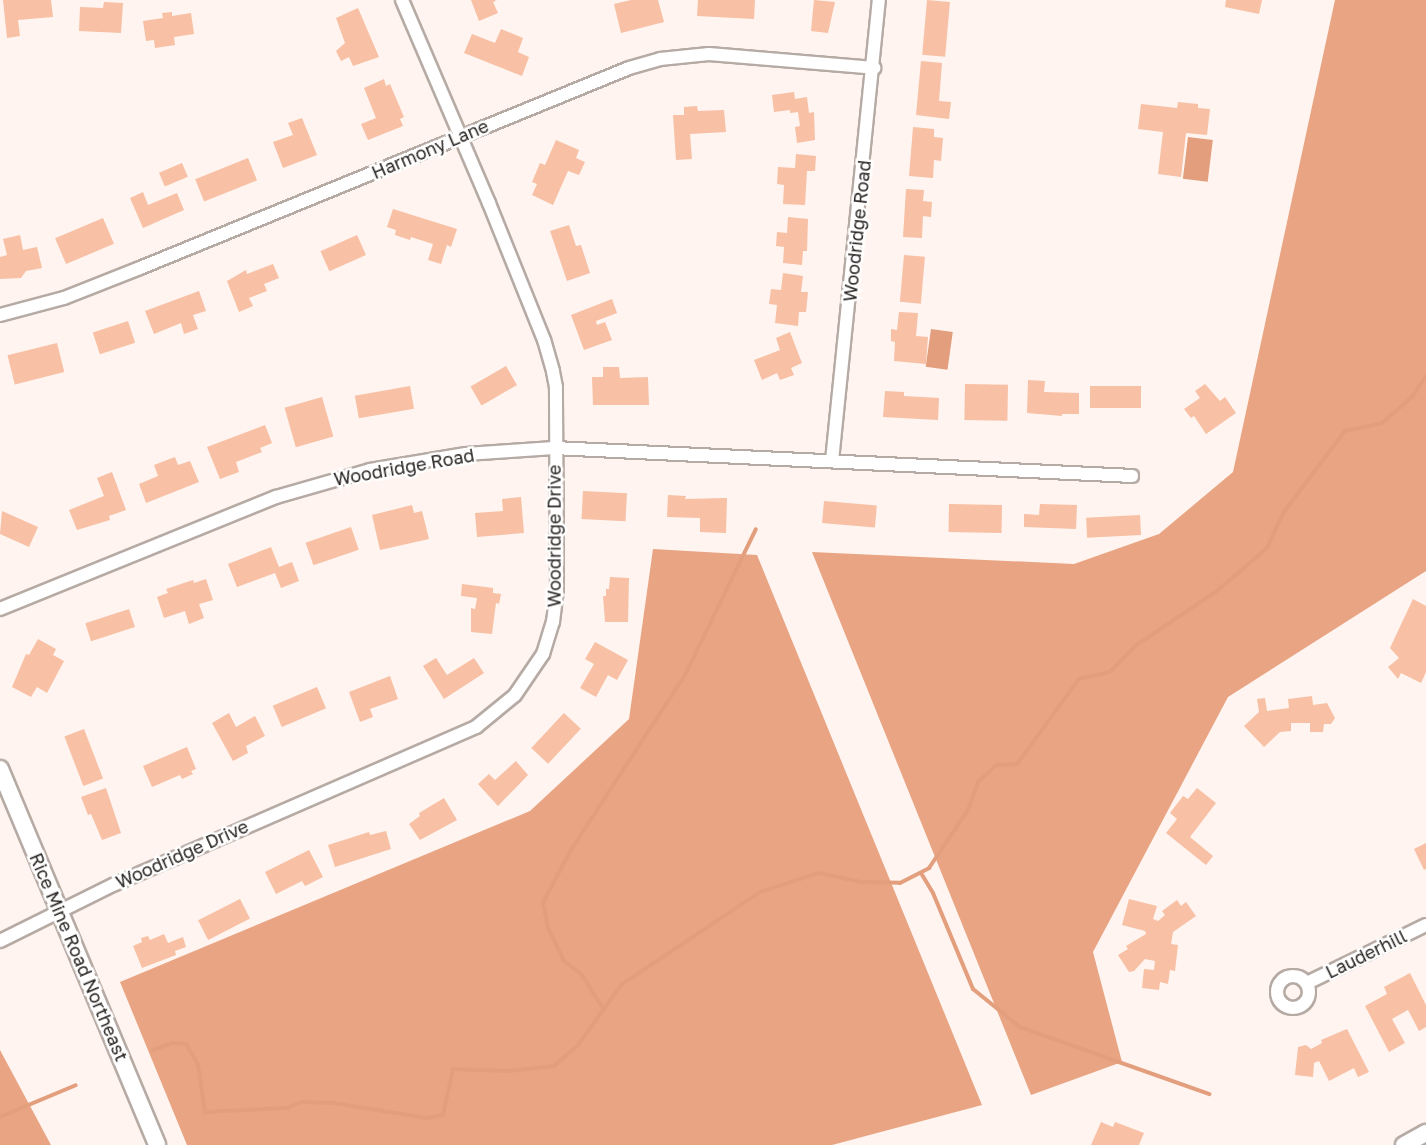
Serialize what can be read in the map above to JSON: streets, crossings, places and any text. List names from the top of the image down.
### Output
{
  "streets": {
    "main road": ["Rice Mine Road Northeast"],
    "street": [
      "Harmony Lane",
      "Woodridge Road",
      "Woodridge Drive",
      "Lauderhill"
    ]
  },
  "crossings": [
    ["Harmony Lane", "Woodridge Road"],
    ["Harmony Lane", "Woodridge Drive"],
    ["Woodridge Road", "Woodridge Drive"],
    ["Woodridge Drive", "Rice Mine Road Northeast"]
  ]
}
